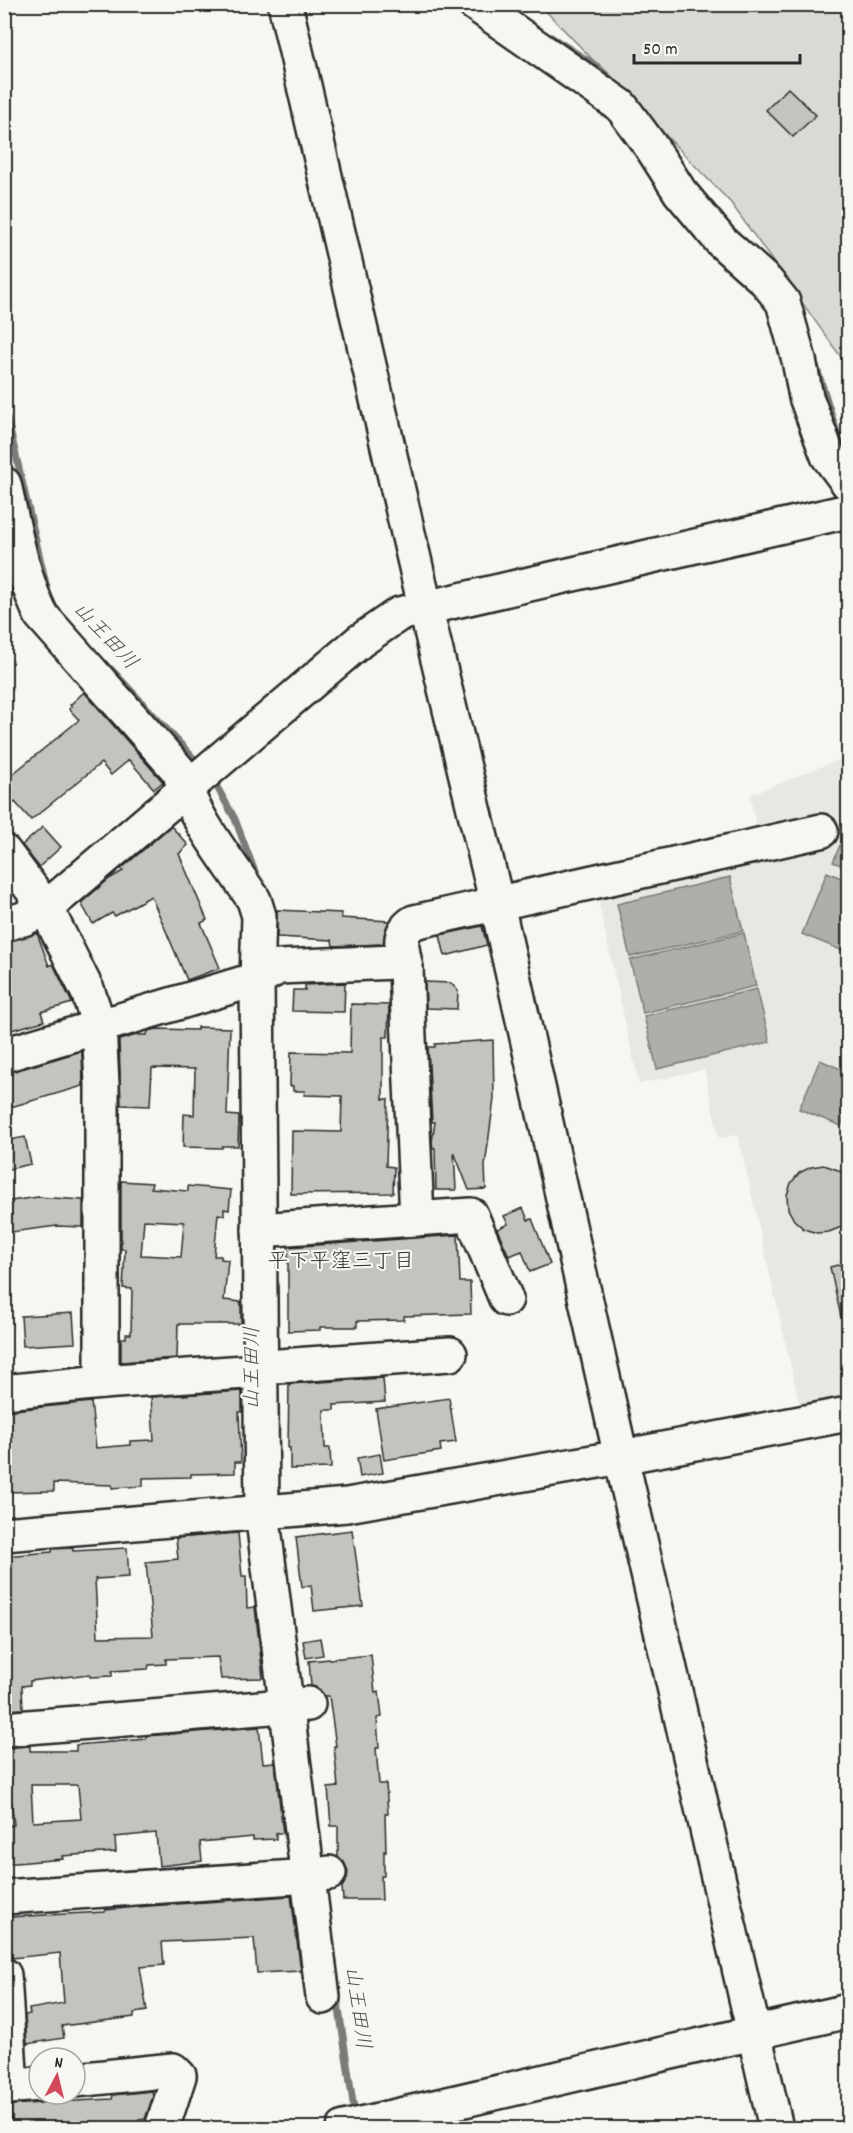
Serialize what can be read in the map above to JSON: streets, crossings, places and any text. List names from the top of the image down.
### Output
{
  "districts": ["平下平窪三丁目"],
  "water": ["山王田川"],
  "scale_bar": "50 m",
  "north": "top"
}
